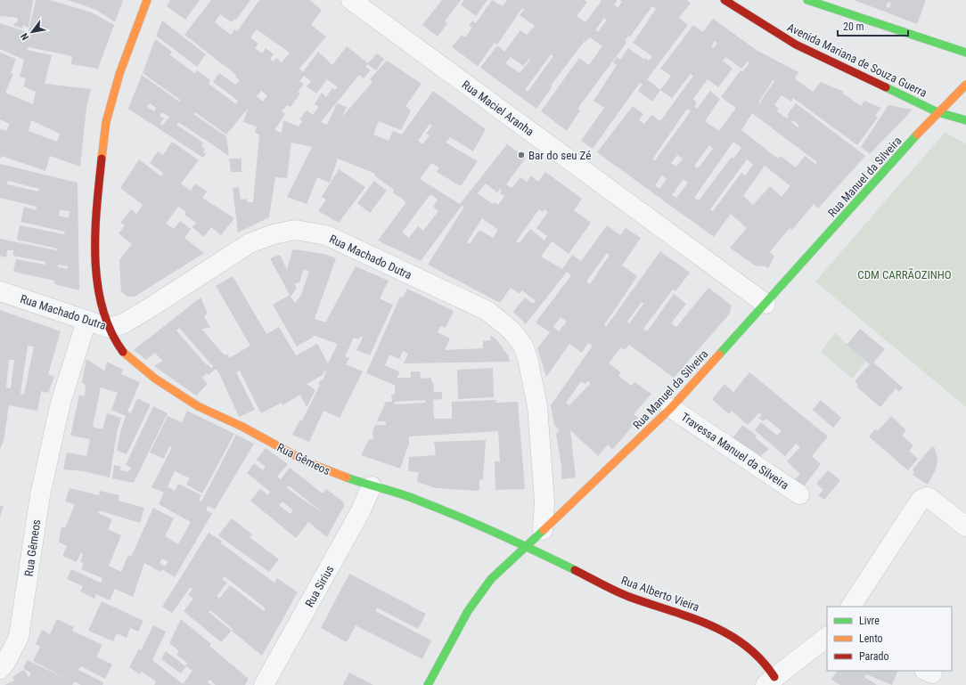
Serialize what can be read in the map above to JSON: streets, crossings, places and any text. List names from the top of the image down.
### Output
{
  "streets": {
    "street": [
      "Avenida Mariana de Souza Guerra",
      "Rua Maciel Aranha",
      "Rua Manuel da Silveira",
      "Rua Machado Dutra",
      "Travessa Manuel da Silveira",
      "Rua Gêmeos",
      "Rua Sirius",
      "Rua Alberto Vieira"
    ]
  },
  "crossings": [
    ["Avenida Mariana de Souza Guerra", "Rua Manuel da Silveira"],
    ["Rua Maciel Aranha", "Rua Manuel da Silveira"],
    ["Rua Manuel da Silveira", "Rua Machado Dutra"],
    ["Rua Manuel da Silveira", "Travessa Manuel da Silveira"],
    ["Rua Manuel da Silveira", "Rua Gêmeos"],
    ["Rua Manuel da Silveira", "Rua Alberto Vieira"],
    ["Rua Machado Dutra", "Rua Gêmeos"],
    ["Rua Gêmeos", "Rua Sirius"],
    ["Rua Gêmeos", "Rua Alberto Vieira"]
  ],
  "parks": ["CDM CARRÃOZINHO"],
  "places": ["Bar do seu Zé"],
  "legend": ["Livre", "Lento", "Parado"],
  "scale_bar": "20 m",
  "north": "bottom left"
}
